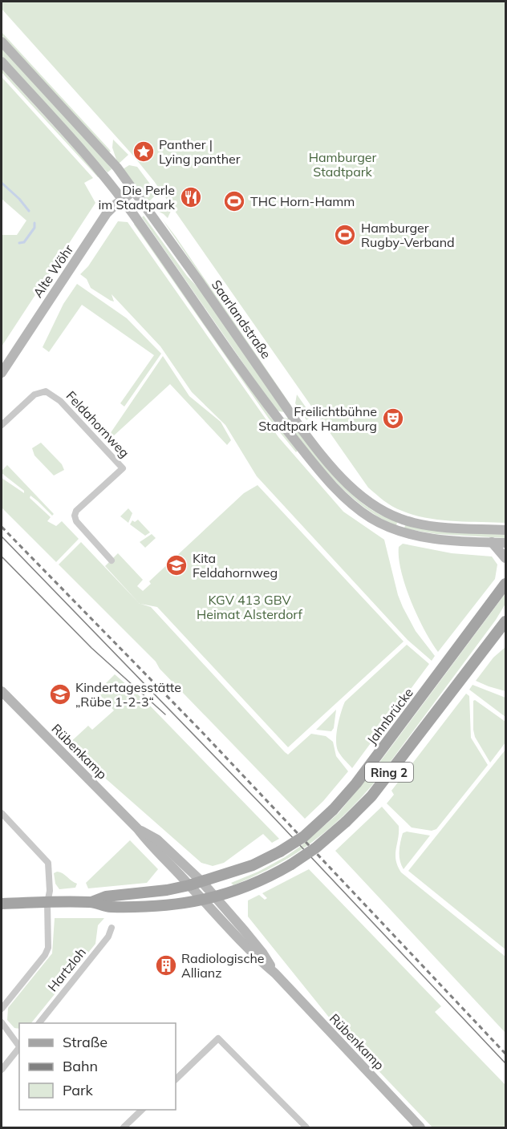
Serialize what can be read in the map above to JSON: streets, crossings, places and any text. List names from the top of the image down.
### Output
{
  "streets": {
    "main road": [
      "Alte Wöhr",
      "Saarlandstraße",
      "Jahnbrücke",
      "Rübenkamp",
      "Ring 2"
    ],
    "street": ["Feldahornweg", "Hartzloh"]
  },
  "crossings": [
    ["Alte Wöhr", "Saarlandstraße"],
    ["Jahnbrücke", "Rübenkamp"],
    ["Jahnbrücke", "Ring 2"],
    ["Rübenkamp", "Ring 2"],
    ["Ring 2", "Hartzloh"]
  ],
  "parks": ["Hamburger Stadtpark", "KGV 413 GBV Heimat Alsterdorf"],
  "places": {
    "place": ["Panther | Lying panther"],
    "restaurant": ["Die Perle im Stadtpark"],
    "sports": ["THC Horn-Hamm", "Hamburger Rugby-Verband"],
    "theatre": ["Freilichtbühne Stadtpark Hamburg"],
    "school or university": ["Kita Feldahornweg", "Kindertagesstätte „Rübe 1-2-3“"],
    "building": ["Radiologische Allianz"]
  },
  "legend": ["Straße", "Bahn", "Park"]
}
